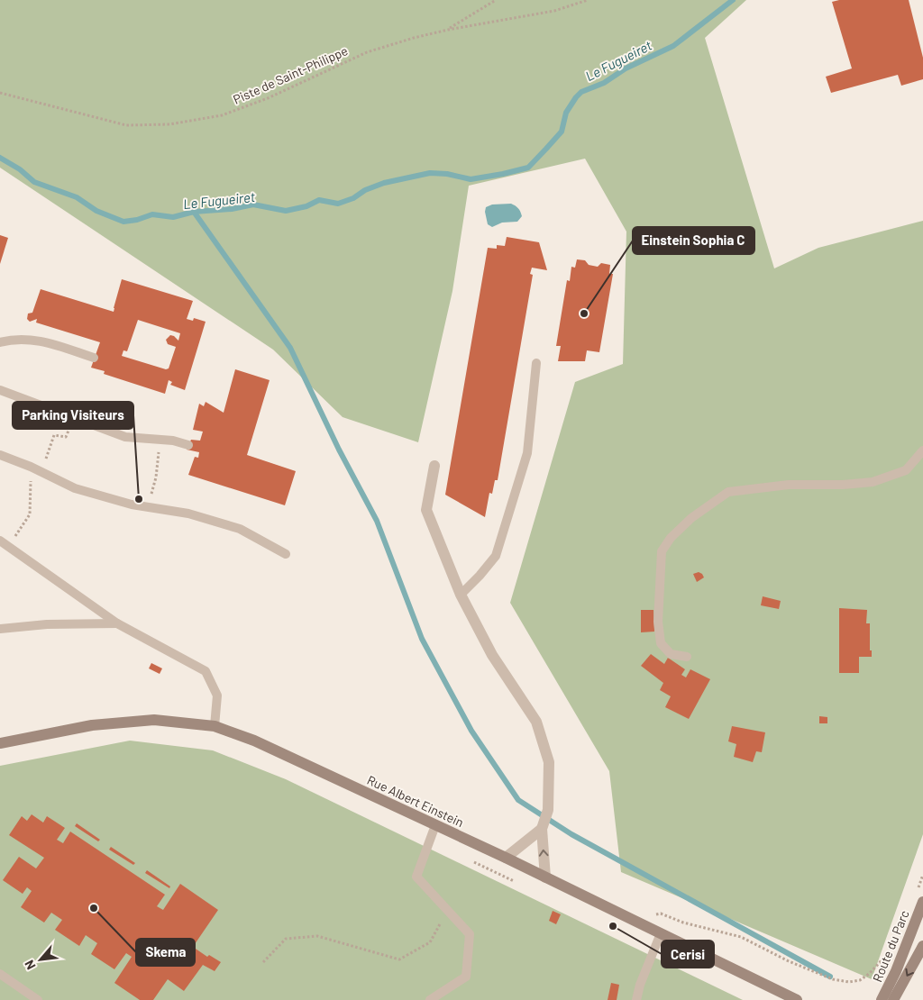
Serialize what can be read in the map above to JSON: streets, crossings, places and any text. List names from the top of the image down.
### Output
{
  "streets": {
    "street": ["Rue Albert Einstein", "Route du Parc"],
    "path": ["Piste de Saint-Philippe"]
  },
  "water": ["Le Fugueiret"],
  "places": [
    "Einstein Sophia C",
    "Parking Visiteurs",
    "Skema",
    "Cerisi"
  ],
  "north": "bottom left"
}
